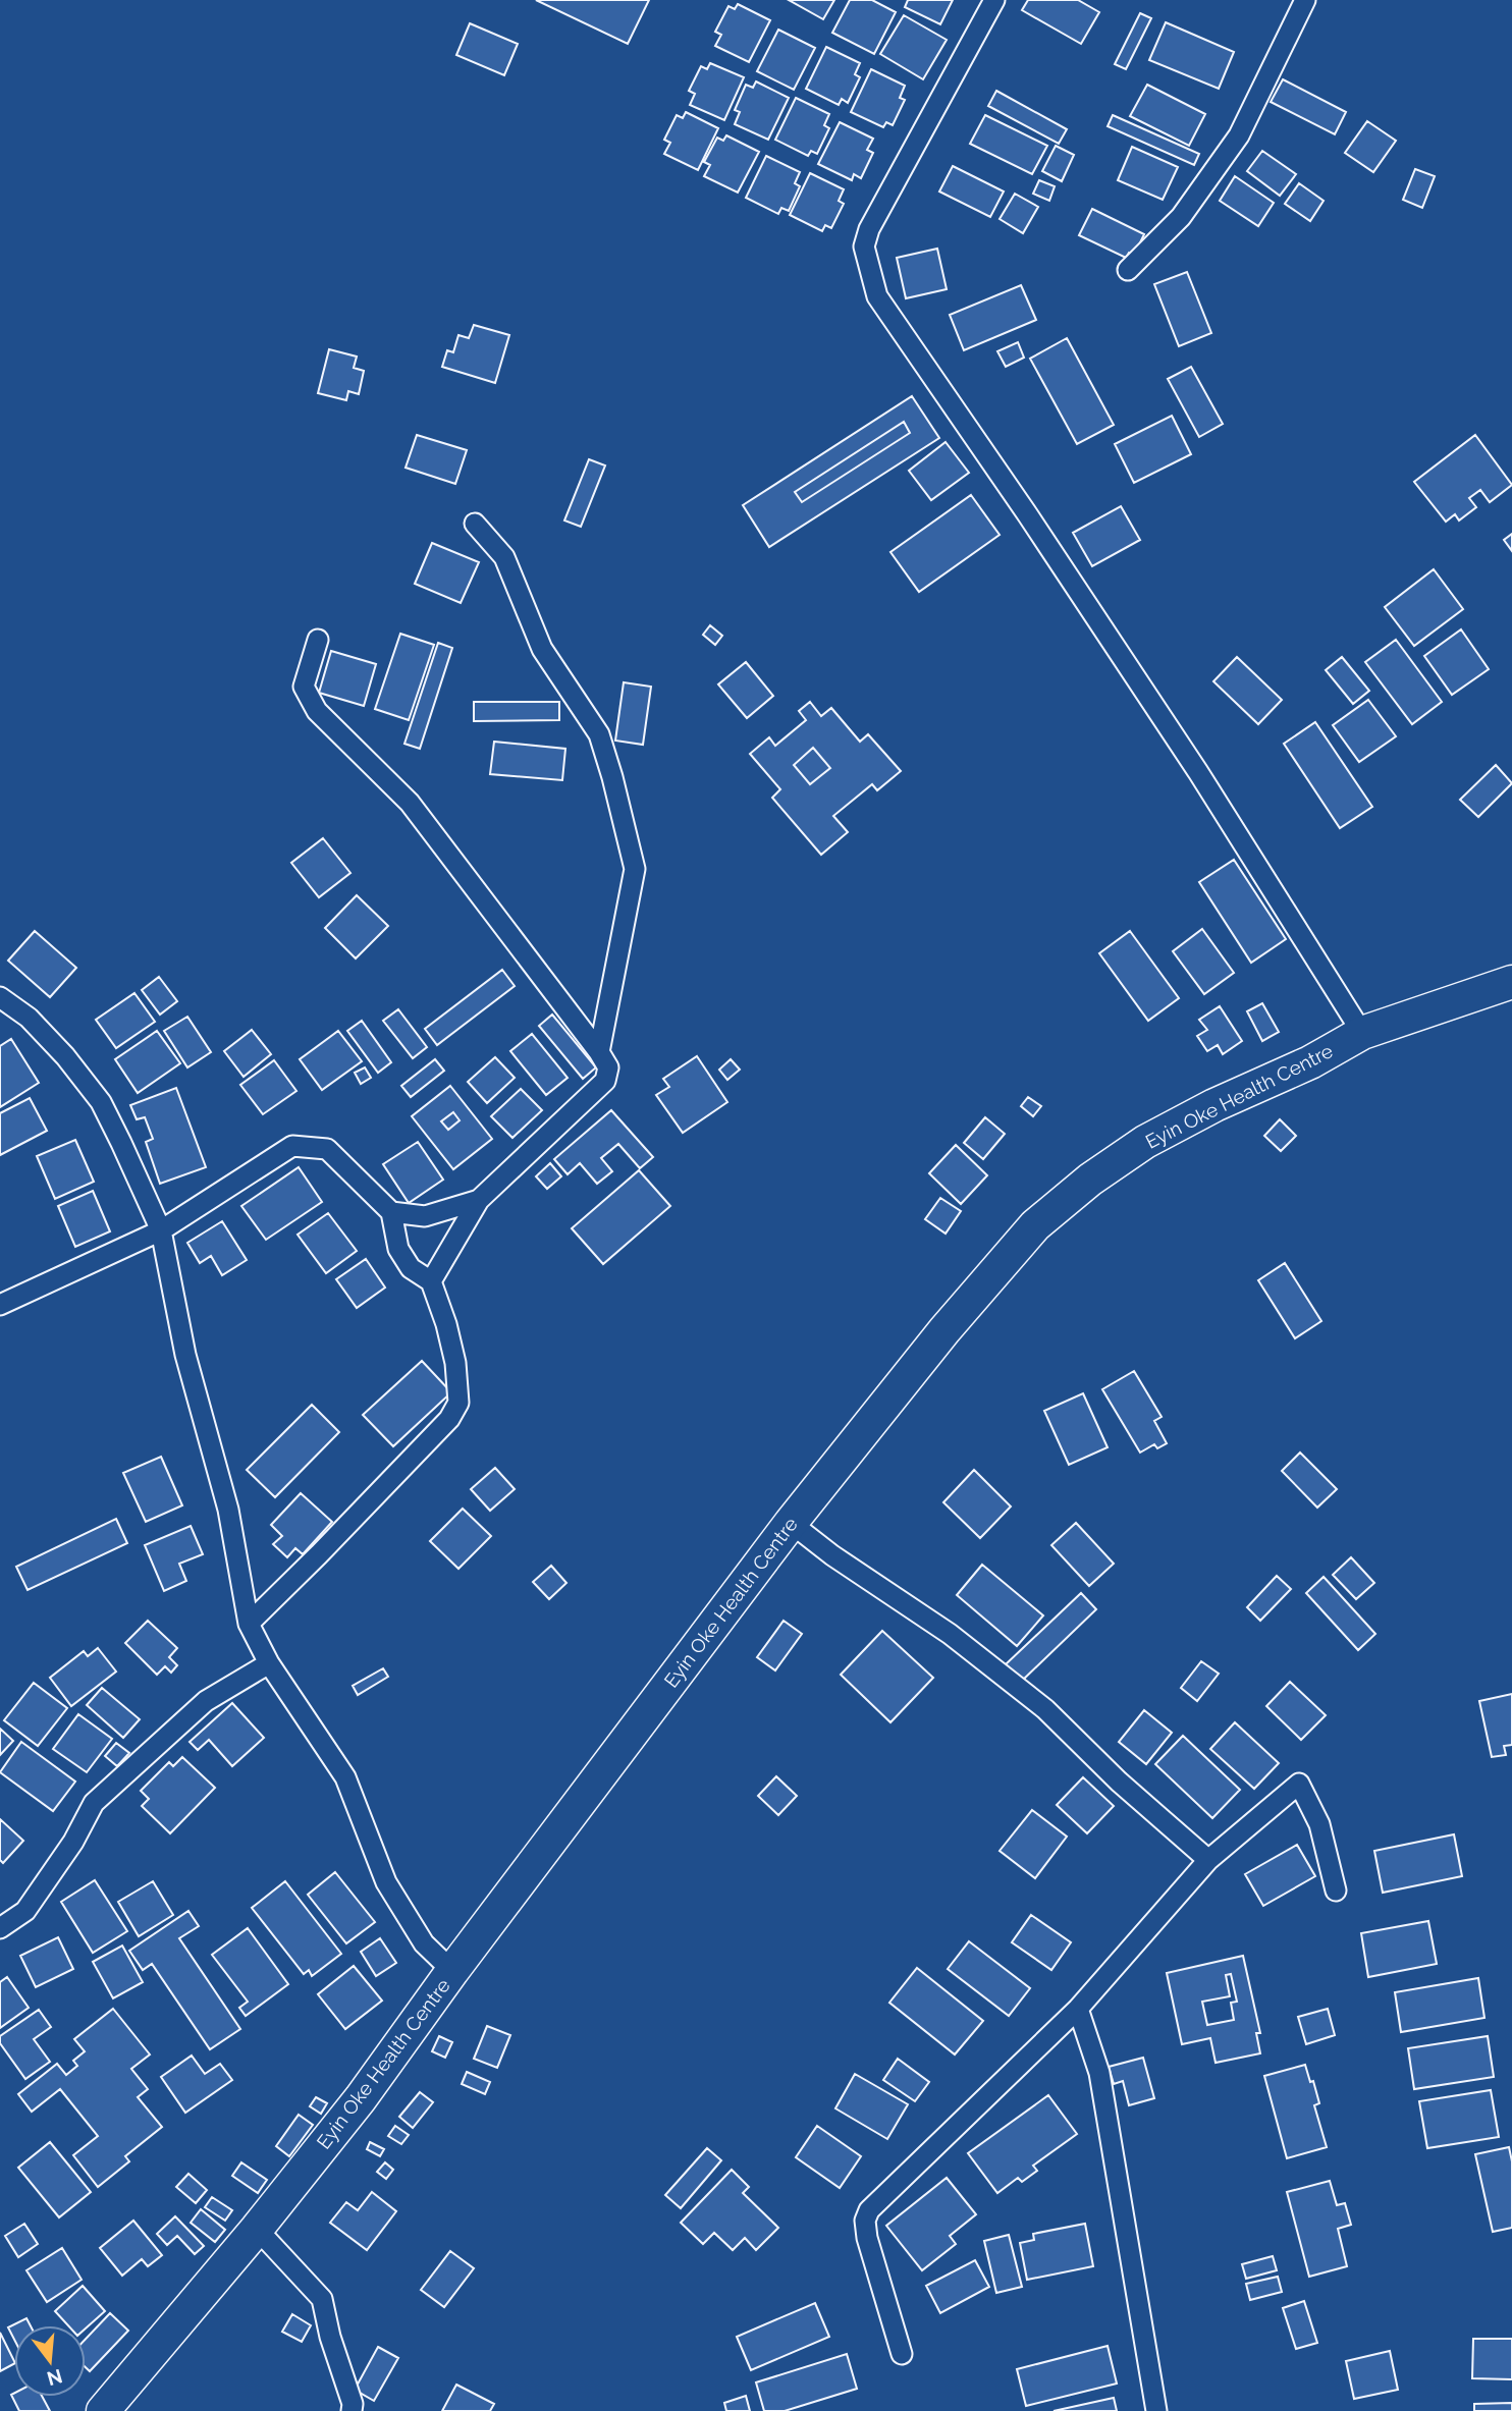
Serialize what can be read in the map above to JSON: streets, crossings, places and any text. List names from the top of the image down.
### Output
{
  "streets": {
    "main road": ["Eyin Oke Health Centre"]
  },
  "north": "bottom"
}
